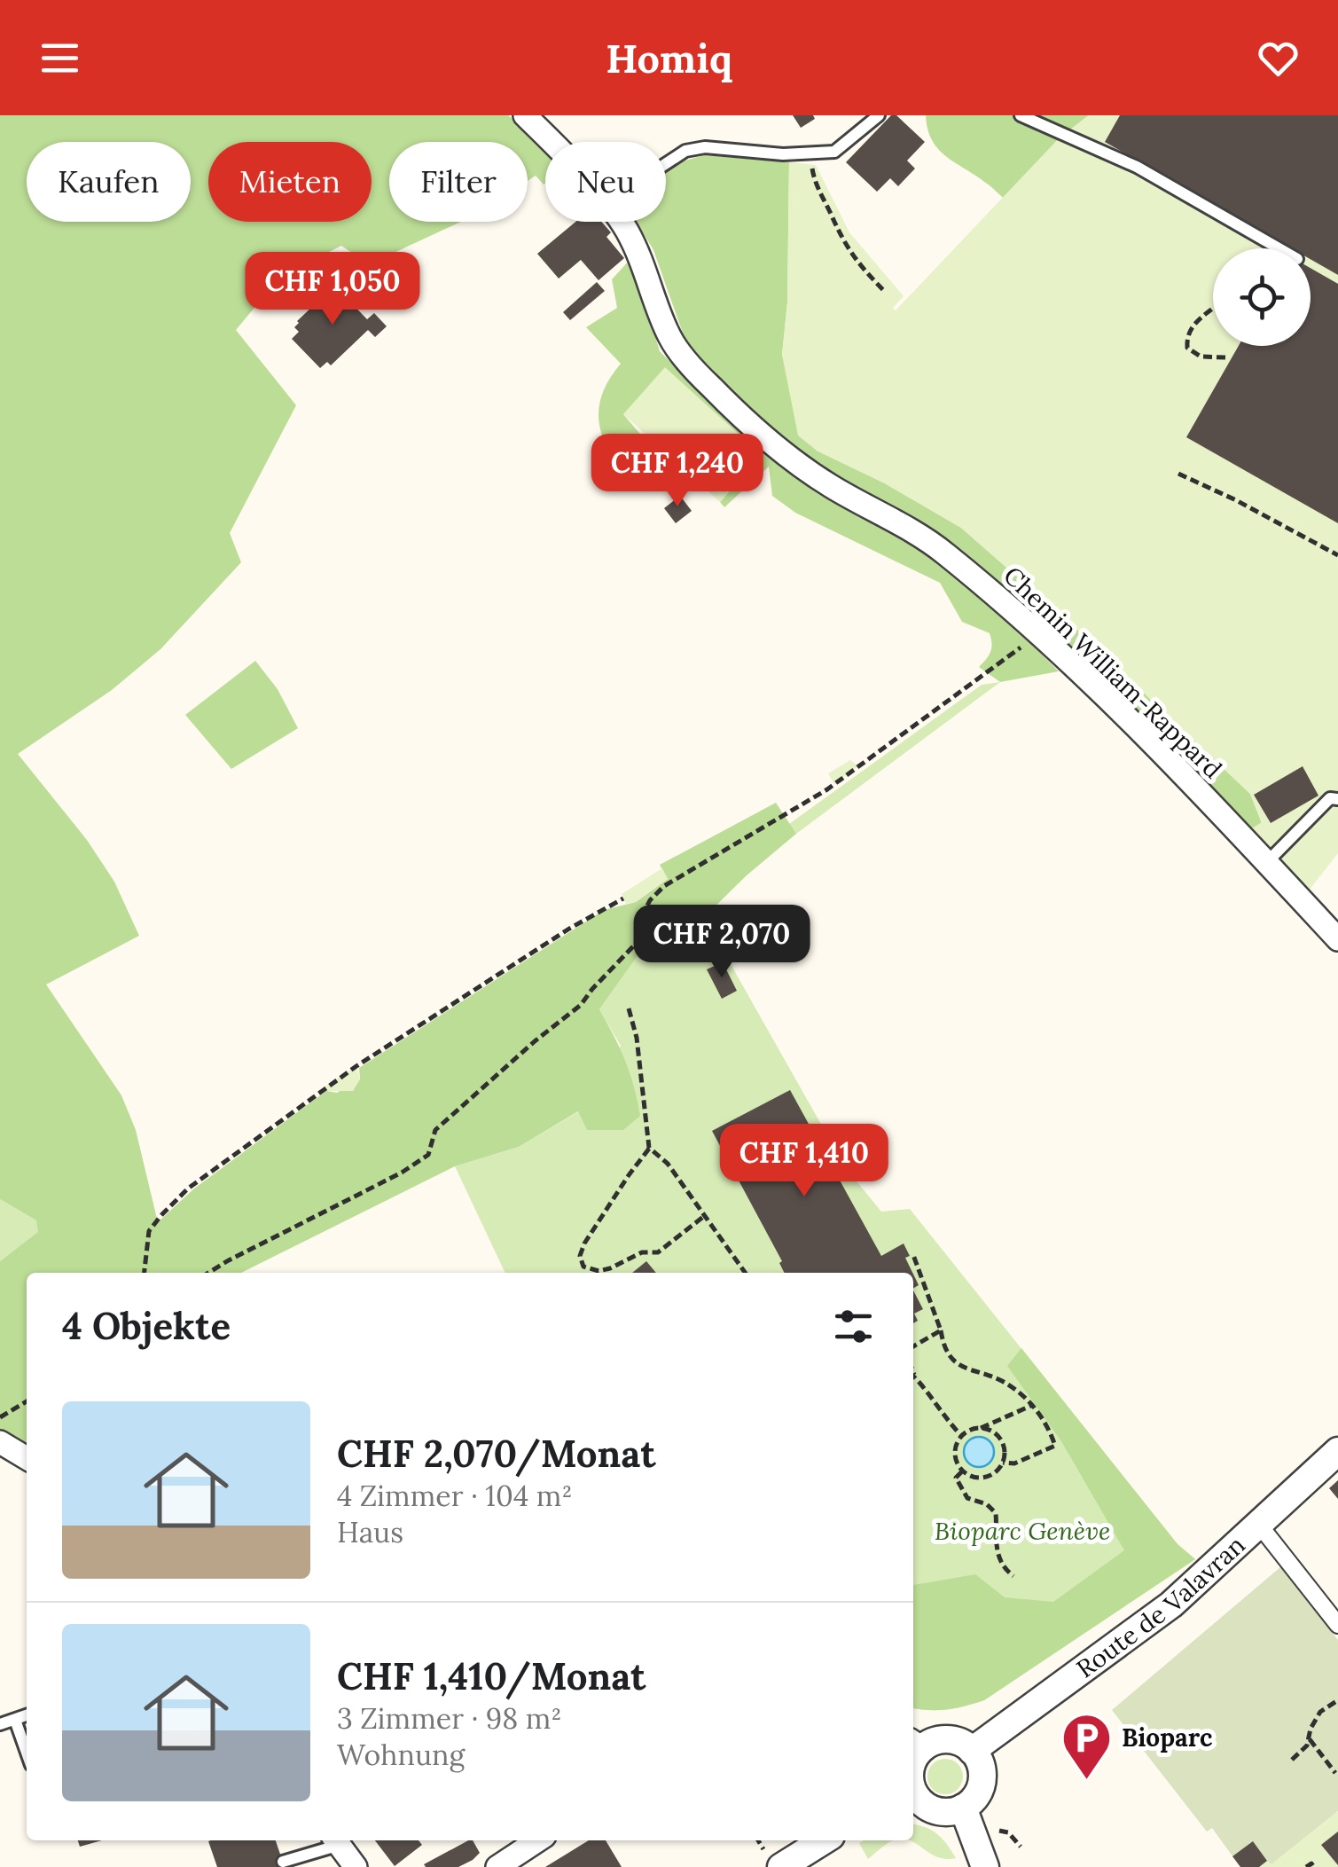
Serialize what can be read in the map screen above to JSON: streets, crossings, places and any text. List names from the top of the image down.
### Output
{
  "streets": {
    "street": ["Chemin William-Rappard", "Route de Valavran"]
  },
  "parks": ["Bioparc Genève"],
  "places": {
    "parking": ["Bioparc"]
  },
  "page": {
    "header": "Homiq",
    "chip": [
      "Kaufen",
      "Mieten",
      "Filter",
      "Neu"
    ],
    "price": [
      "CHF 1,050",
      "CHF 1,240",
      "CHF 2,070",
      "CHF 1,410"
    ],
    "heading": "4 Objekte",
    "list": [
      {
        "name": "CHF 2,070/Monat",
        "note": "4 Zimmer · 104 m² · Haus"
      },
      {
        "name": "CHF 1,410/Monat",
        "note": "3 Zimmer · 98 m² · Wohnung"
      }
    ]
  }
}
